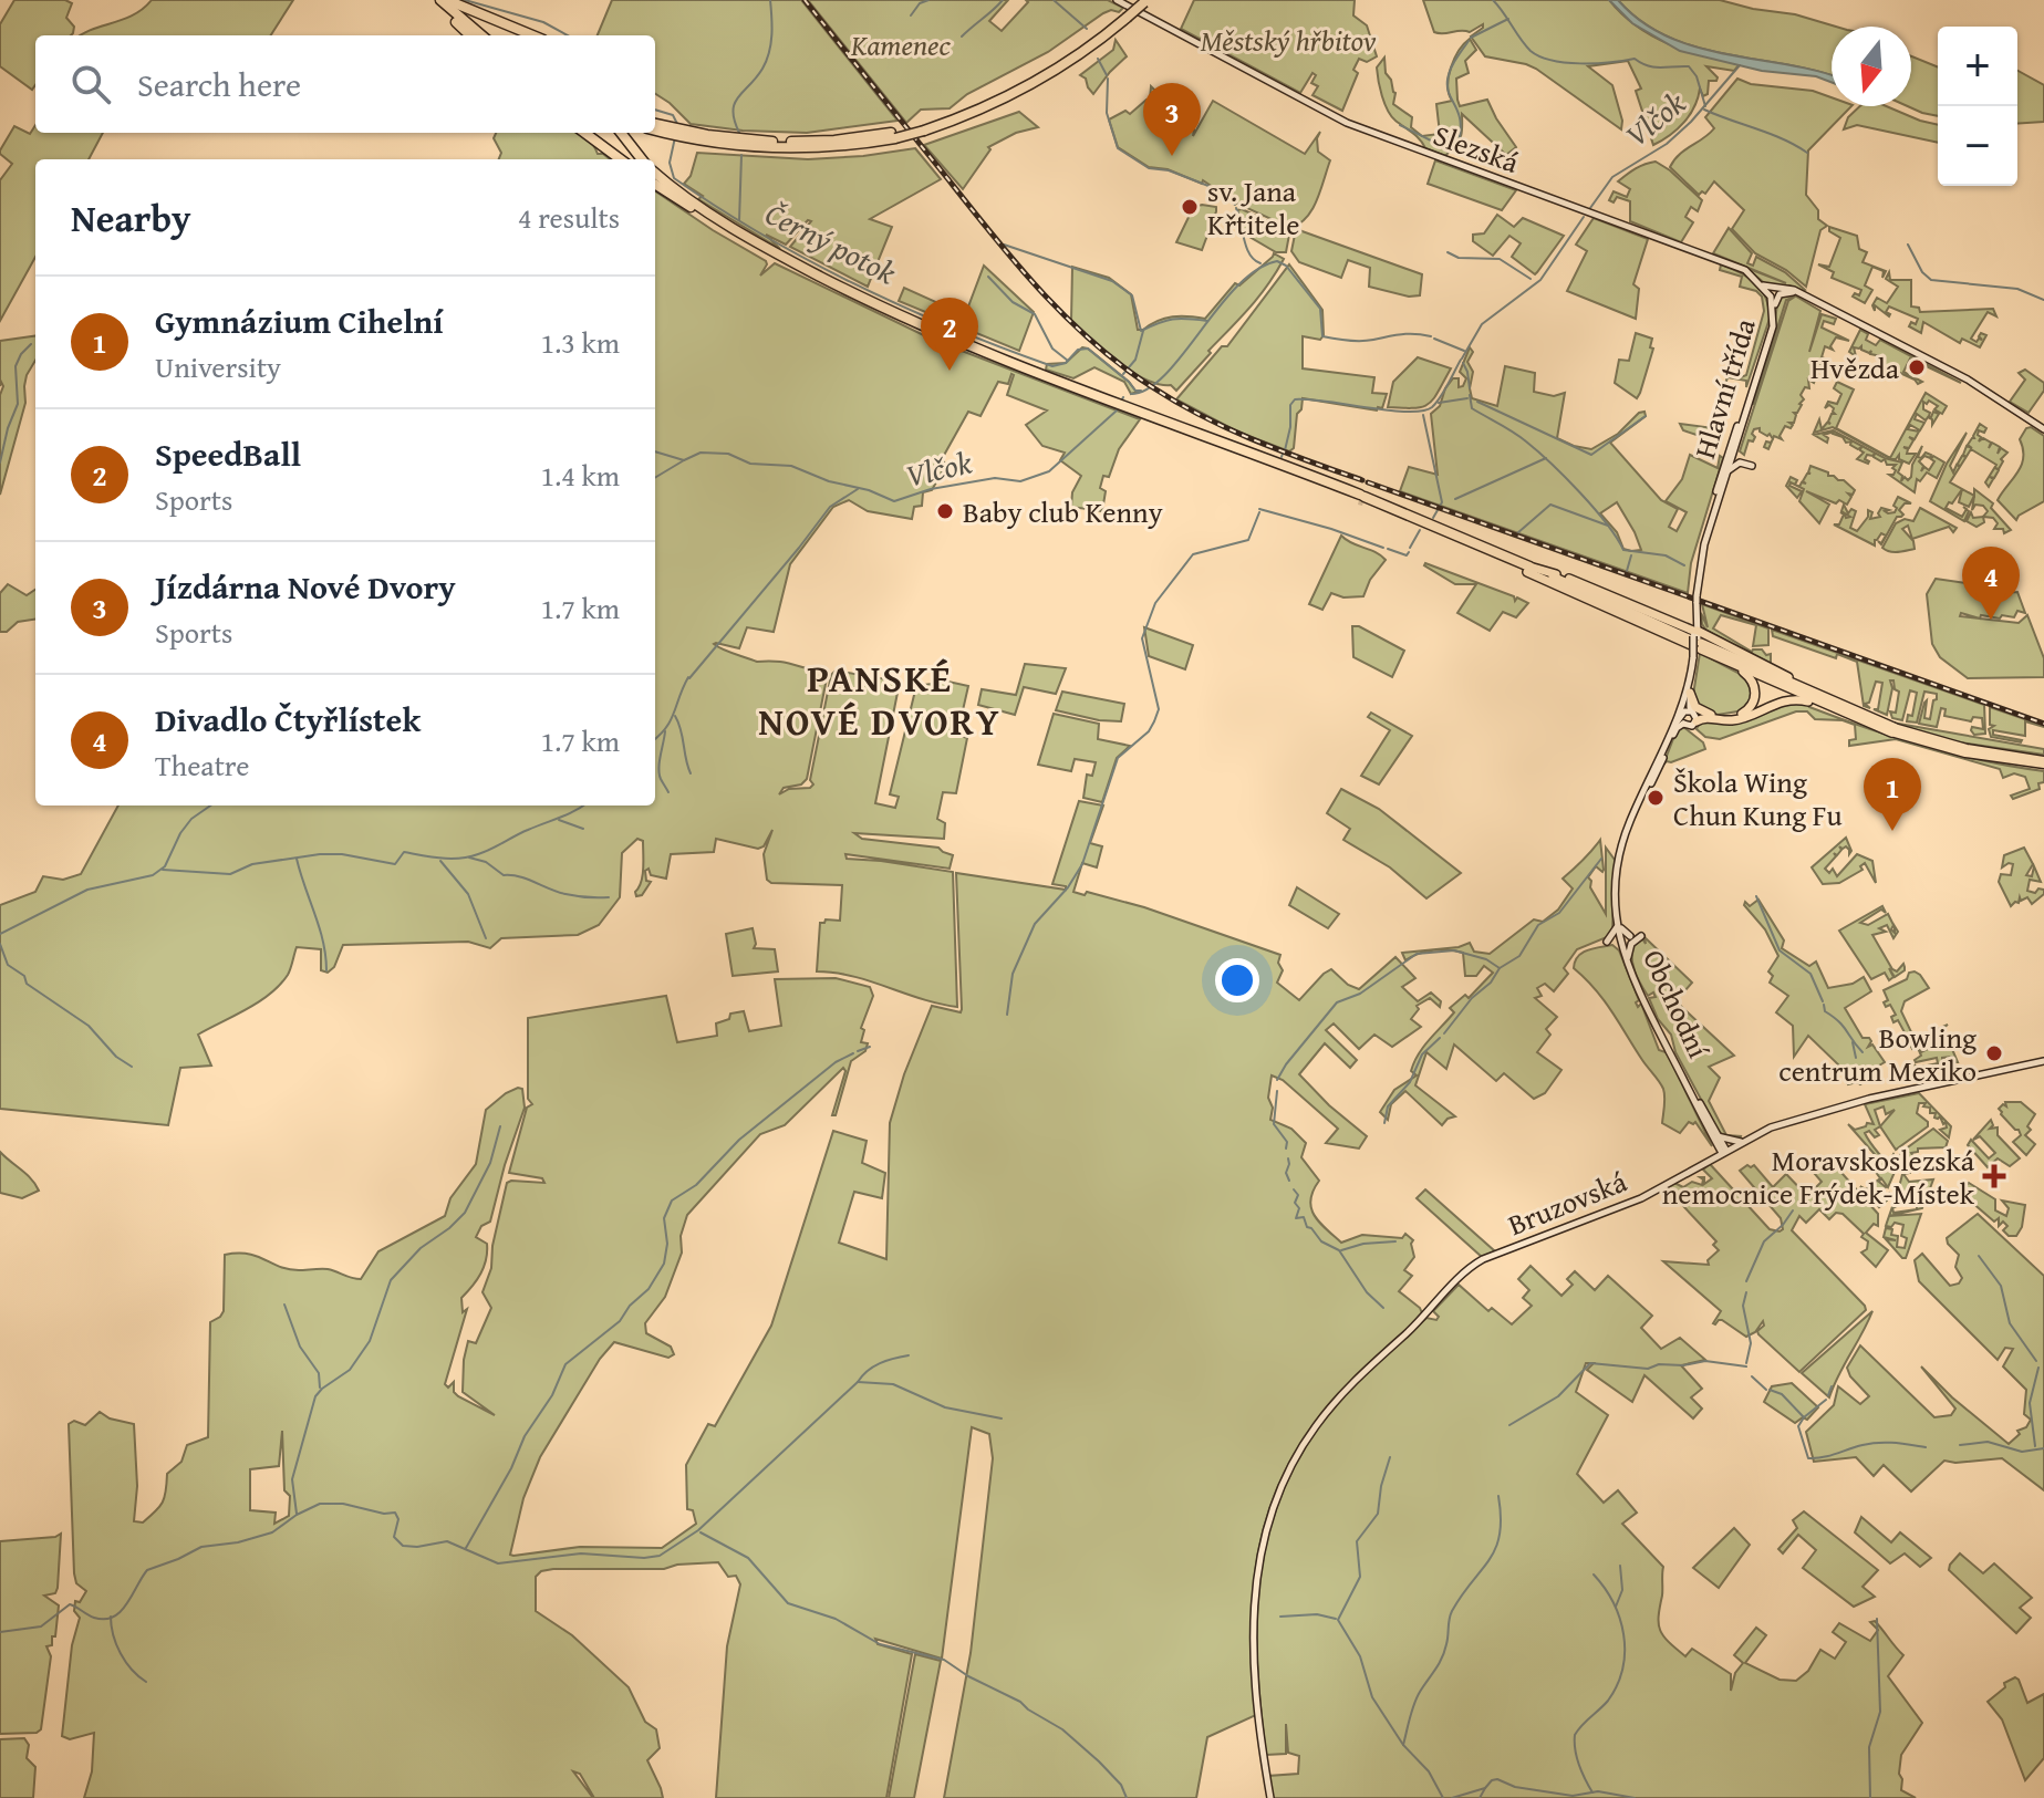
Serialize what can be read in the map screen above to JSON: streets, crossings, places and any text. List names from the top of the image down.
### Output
{
  "streets": {
    "main road": [
      "Slezská",
      "Hlavní třída",
      "Obchodní",
      "Bruzovská"
    ]
  },
  "crossings": [
    ["Slezská", "Hlavní třída"],
    ["Obchodní", "Bruzovská"]
  ],
  "districts": ["PANSKÉ NOVÉ DVORY"],
  "water": ["Vlčok", "Černý potok"],
  "parks": ["Městský hřbitov", "Kamenec"],
  "places": {
    "other": [
      "sv. Jana Křtitele",
      "Hvězda",
      "Baby club Kenny",
      "Škola Wing Chun Kung Fu",
      "Bowling centrum Mexiko"
    ],
    "health": ["Moravskoslezská nemocnice Frýdek-Místek"]
  },
  "north": "bottom",
  "page": {
    "map_buttons": ["+", "−"],
    "search": "Search here",
    "pins": [
      "3",
      "2",
      "4",
      "1"
    ],
    "heading": ["Nearby", "4 results"],
    "list": [
      {
        "mark": "1",
        "name": "Gymnázium Cihelní",
        "note": "University",
        "value": "1.3 km"
      },
      {
        "mark": "2",
        "name": "SpeedBall",
        "note": "Sports",
        "value": "1.4 km"
      },
      {
        "mark": "3",
        "name": "Jízdárna Nové Dvory",
        "note": "Sports",
        "value": "1.7 km"
      },
      {
        "mark": "4",
        "name": "Divadlo Čtyřlístek",
        "note": "Theatre",
        "value": "1.7 km"
      }
    ]
  }
}
